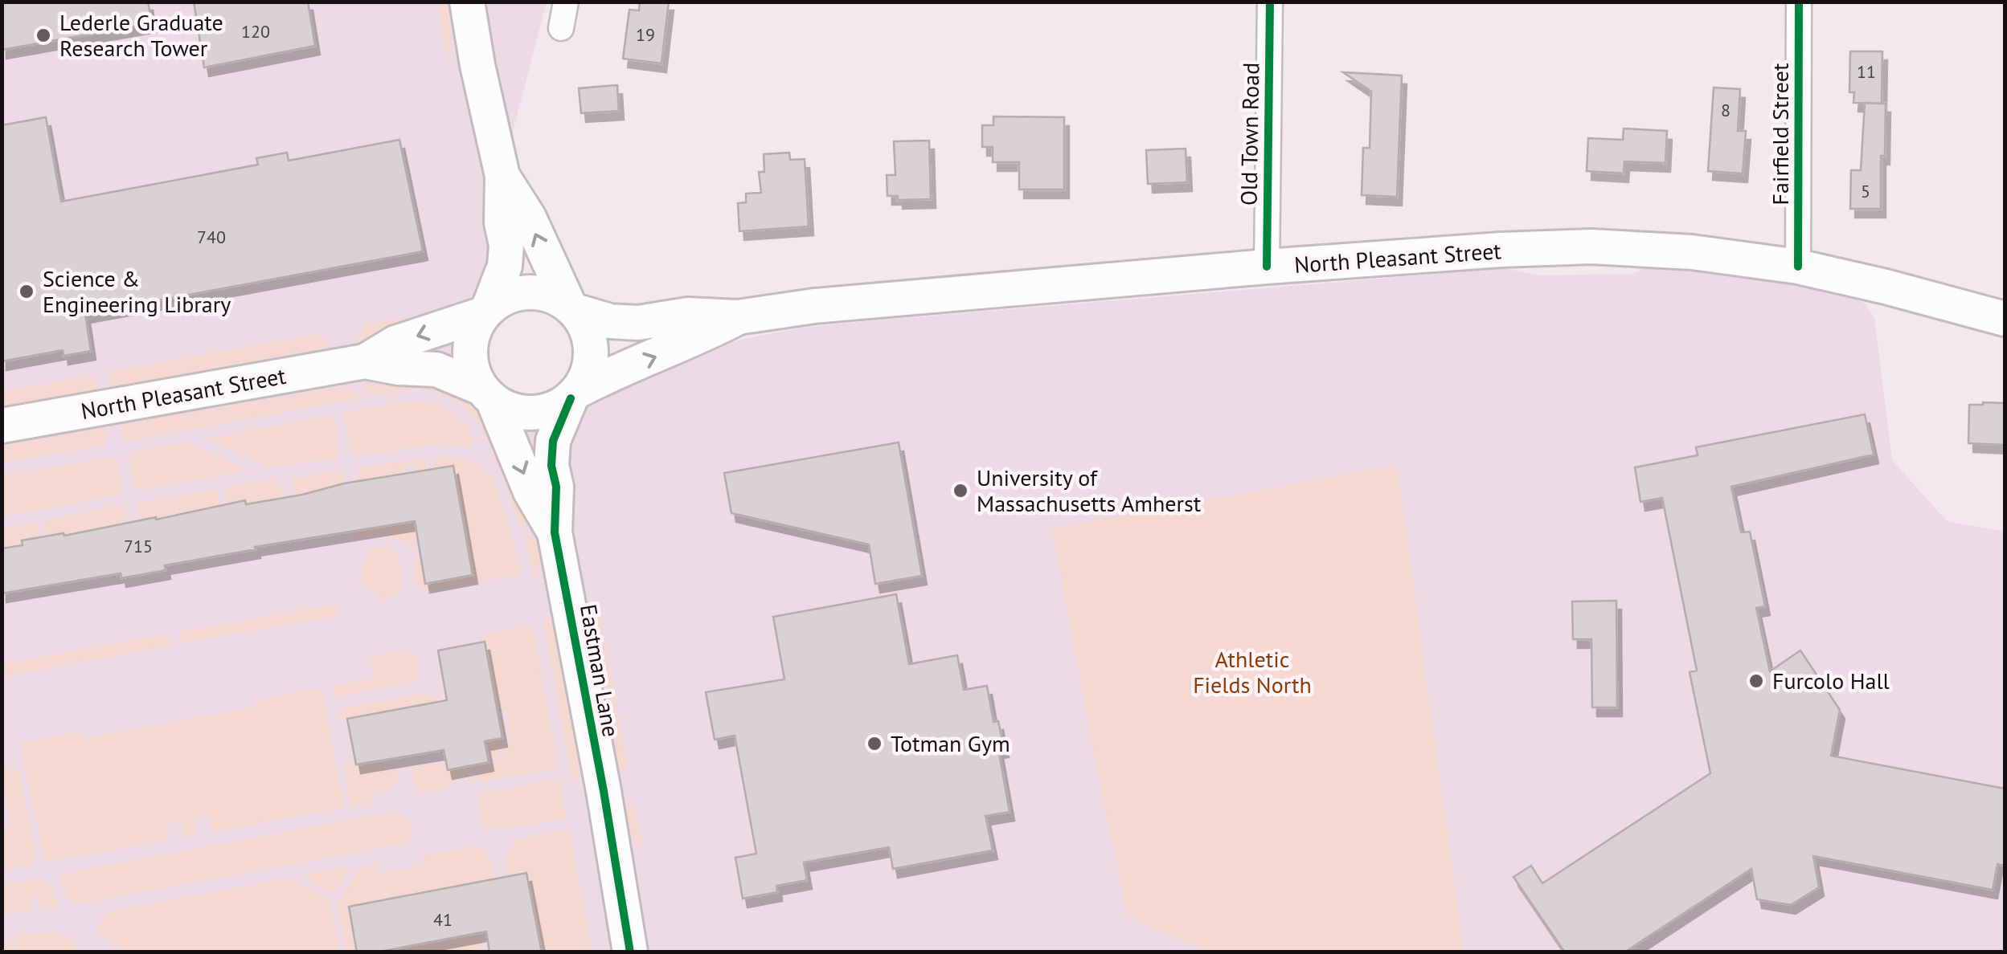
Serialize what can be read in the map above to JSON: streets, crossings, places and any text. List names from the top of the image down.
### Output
{
  "streets": {
    "main road": ["North Pleasant Street", "Eastman Lane"],
    "street": ["Old Town Road", "Fairfield Street"]
  },
  "crossings": [
    ["Old Town Road", "North Pleasant Street"],
    ["Fairfield Street", "North Pleasant Street"],
    ["North Pleasant Street", "Eastman Lane"]
  ],
  "parks": ["Athletic Fields North"],
  "places": [
    "Lederle Graduate Research Tower",
    "Science & Engineering Library",
    "University of Massachusetts Amherst",
    "Furcolo Hall",
    "Totman Gym"
  ],
  "house_numbers": [
    "120",
    "19",
    "11",
    "8",
    "5",
    "740",
    "715",
    "41"
  ]
}
